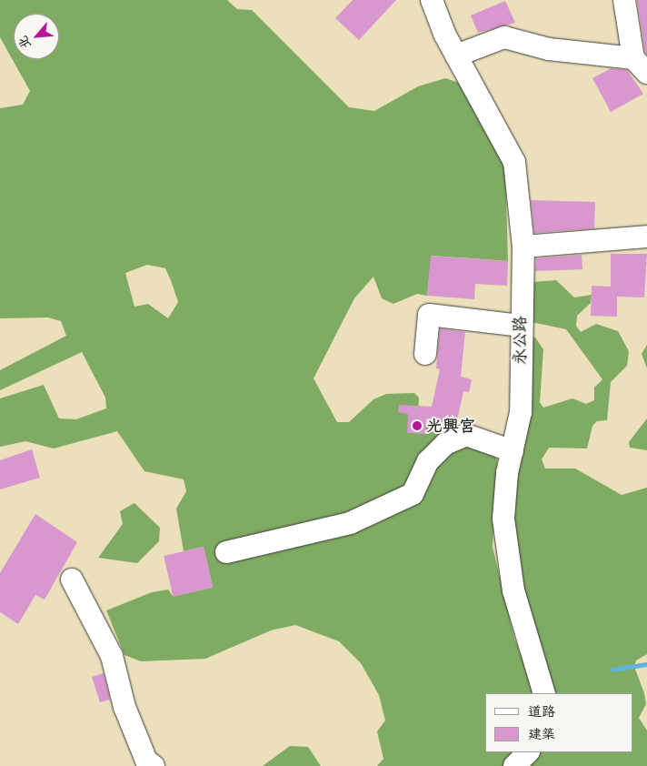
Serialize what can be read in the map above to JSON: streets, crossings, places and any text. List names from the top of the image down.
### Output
{
  "streets": {
    "lane": ["永公路"]
  },
  "places": ["光興宮"],
  "legend": ["道路", "建築"],
  "north": "bottom left"
}
